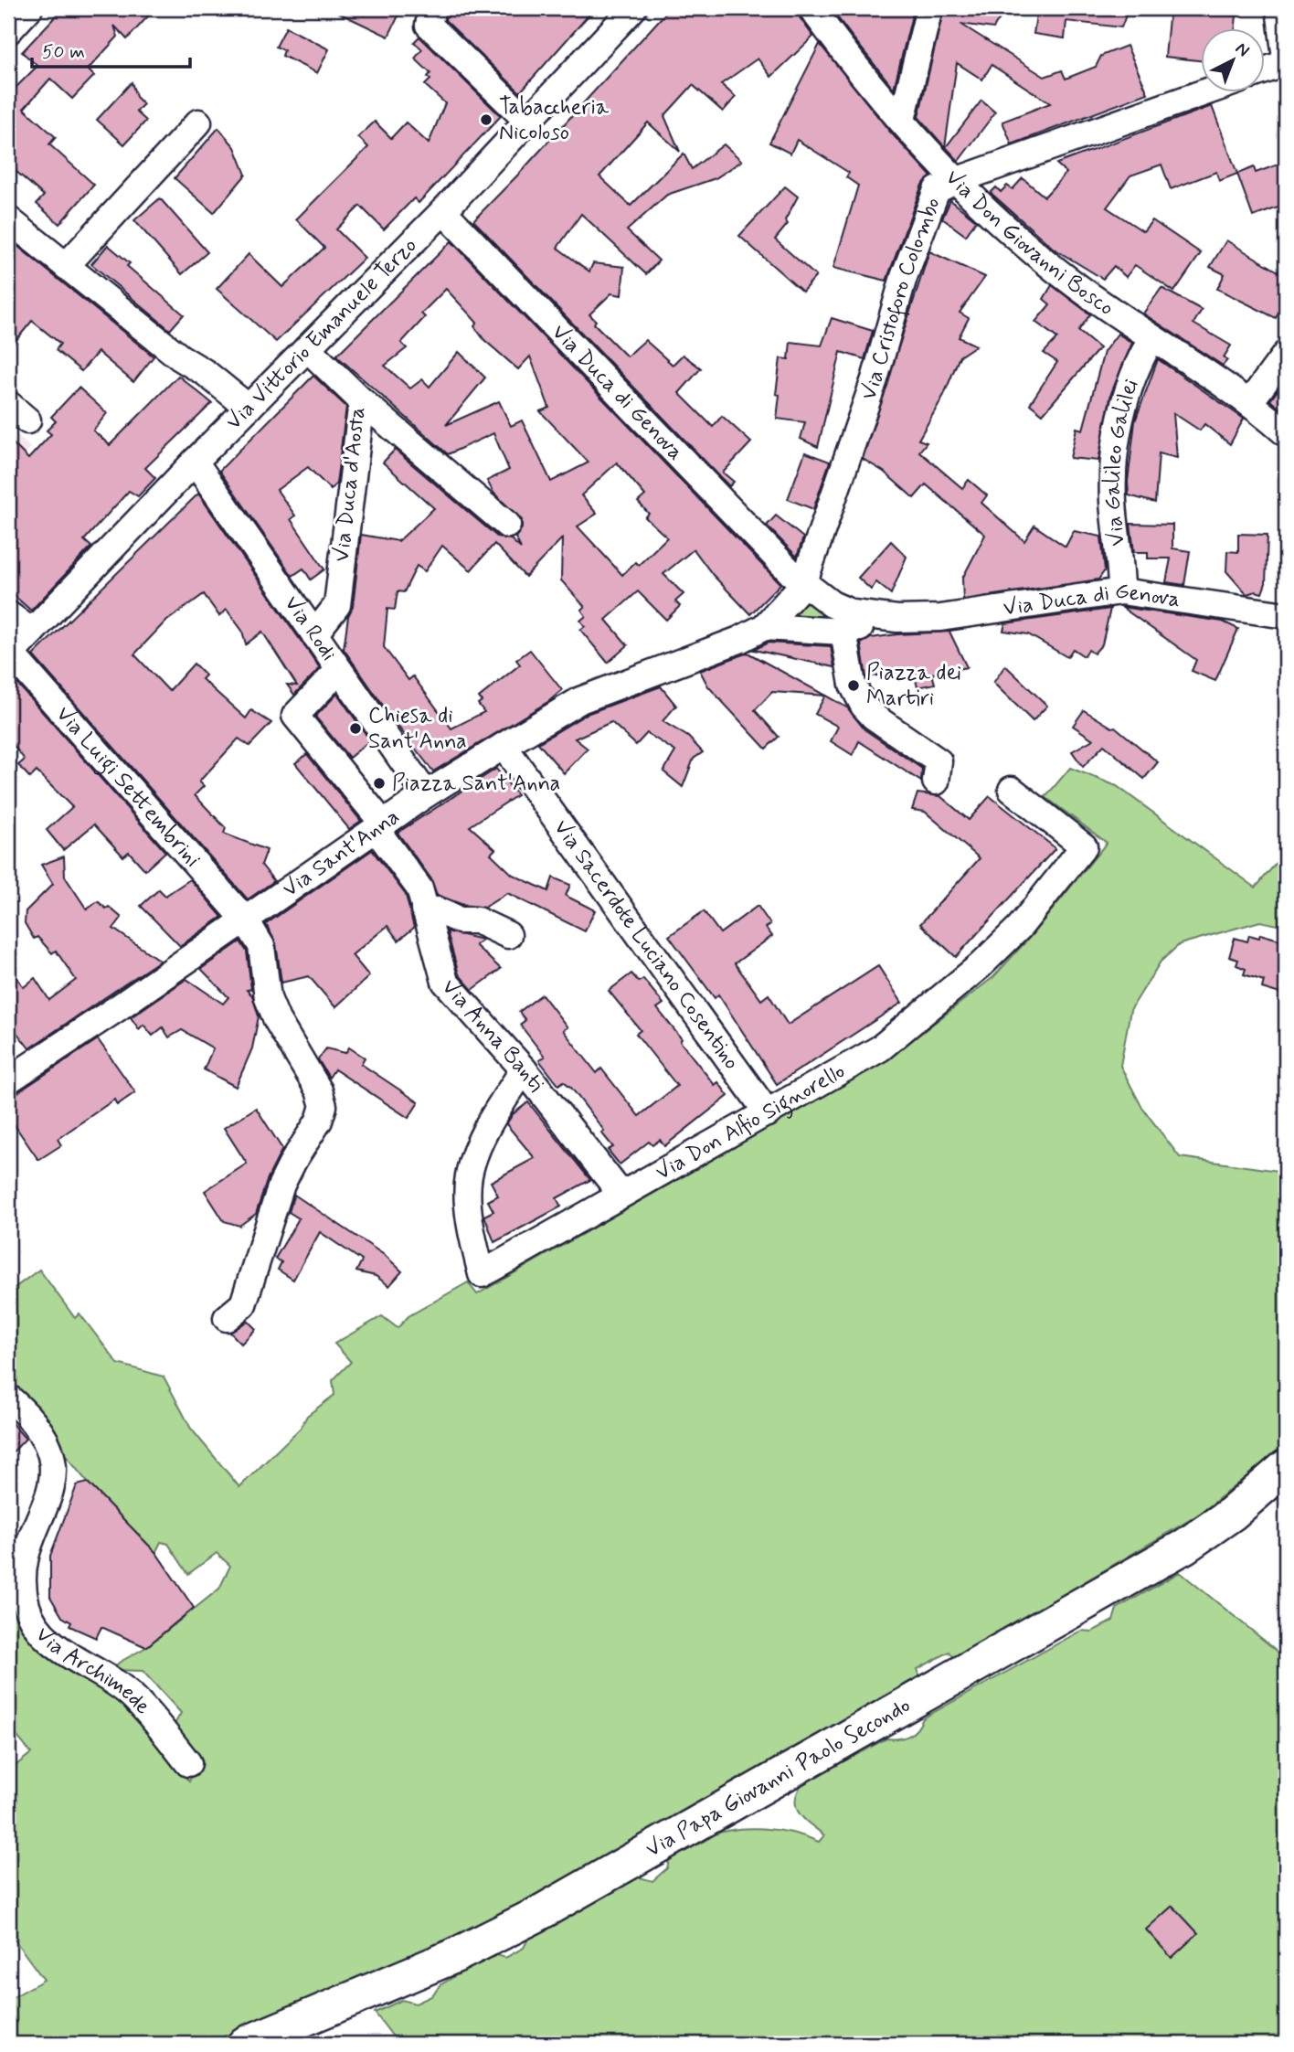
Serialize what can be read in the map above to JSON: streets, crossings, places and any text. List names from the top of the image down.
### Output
{
  "streets": {
    "main road": ["Via Papa Giovanni Paolo Secondo"],
    "street": [
      "Via Don Giovanni Bosco",
      "Via Cristoforo Colombo",
      "Via Vittorio Emanuele Terzo",
      "Via Duca di Genova",
      "Via Galileo Galilei",
      "Via Duca d'Aosta",
      "Via Rodi",
      "Via Luigi Settembrini",
      "Via Sant'Anna",
      "Via Sacerdote Luciano Cosentino",
      "Via Anna Banti",
      "Via Don Alfio Signorello",
      "Via Archimede"
    ]
  },
  "crossings": [
    ["Via Don Giovanni Bosco", "Via Cristoforo Colombo"],
    ["Via Don Giovanni Bosco", "Via Galileo Galilei"],
    ["Via Cristoforo Colombo", "Via Duca di Genova"],
    ["Via Vittorio Emanuele Terzo", "Via Duca di Genova"],
    ["Via Vittorio Emanuele Terzo", "Via Duca d'Aosta"],
    ["Via Vittorio Emanuele Terzo", "Via Rodi"],
    ["Via Vittorio Emanuele Terzo", "Via Luigi Settembrini"],
    ["Via Duca di Genova", "Via Galileo Galilei"],
    ["Via Duca d'Aosta", "Via Rodi"],
    ["Via Rodi", "Via Sant'Anna"],
    ["Via Rodi", "Via Anna Banti"],
    ["Via Luigi Settembrini", "Via Sant'Anna"],
    ["Via Sant'Anna", "Via Sacerdote Luciano Cosentino"],
    ["Via Sant'Anna", "Via Anna Banti"],
    ["Via Sacerdote Luciano Cosentino", "Via Don Alfio Signorello"],
    ["Via Anna Banti", "Via Don Alfio Signorello"]
  ],
  "places": [
    "Tabaccheria Nicoloso",
    "Piazza dei Martiri",
    "Chiesa di Sant'Anna",
    "Piazza Sant'Anna"
  ],
  "scale_bar": "50 m",
  "north": "top right"
}
